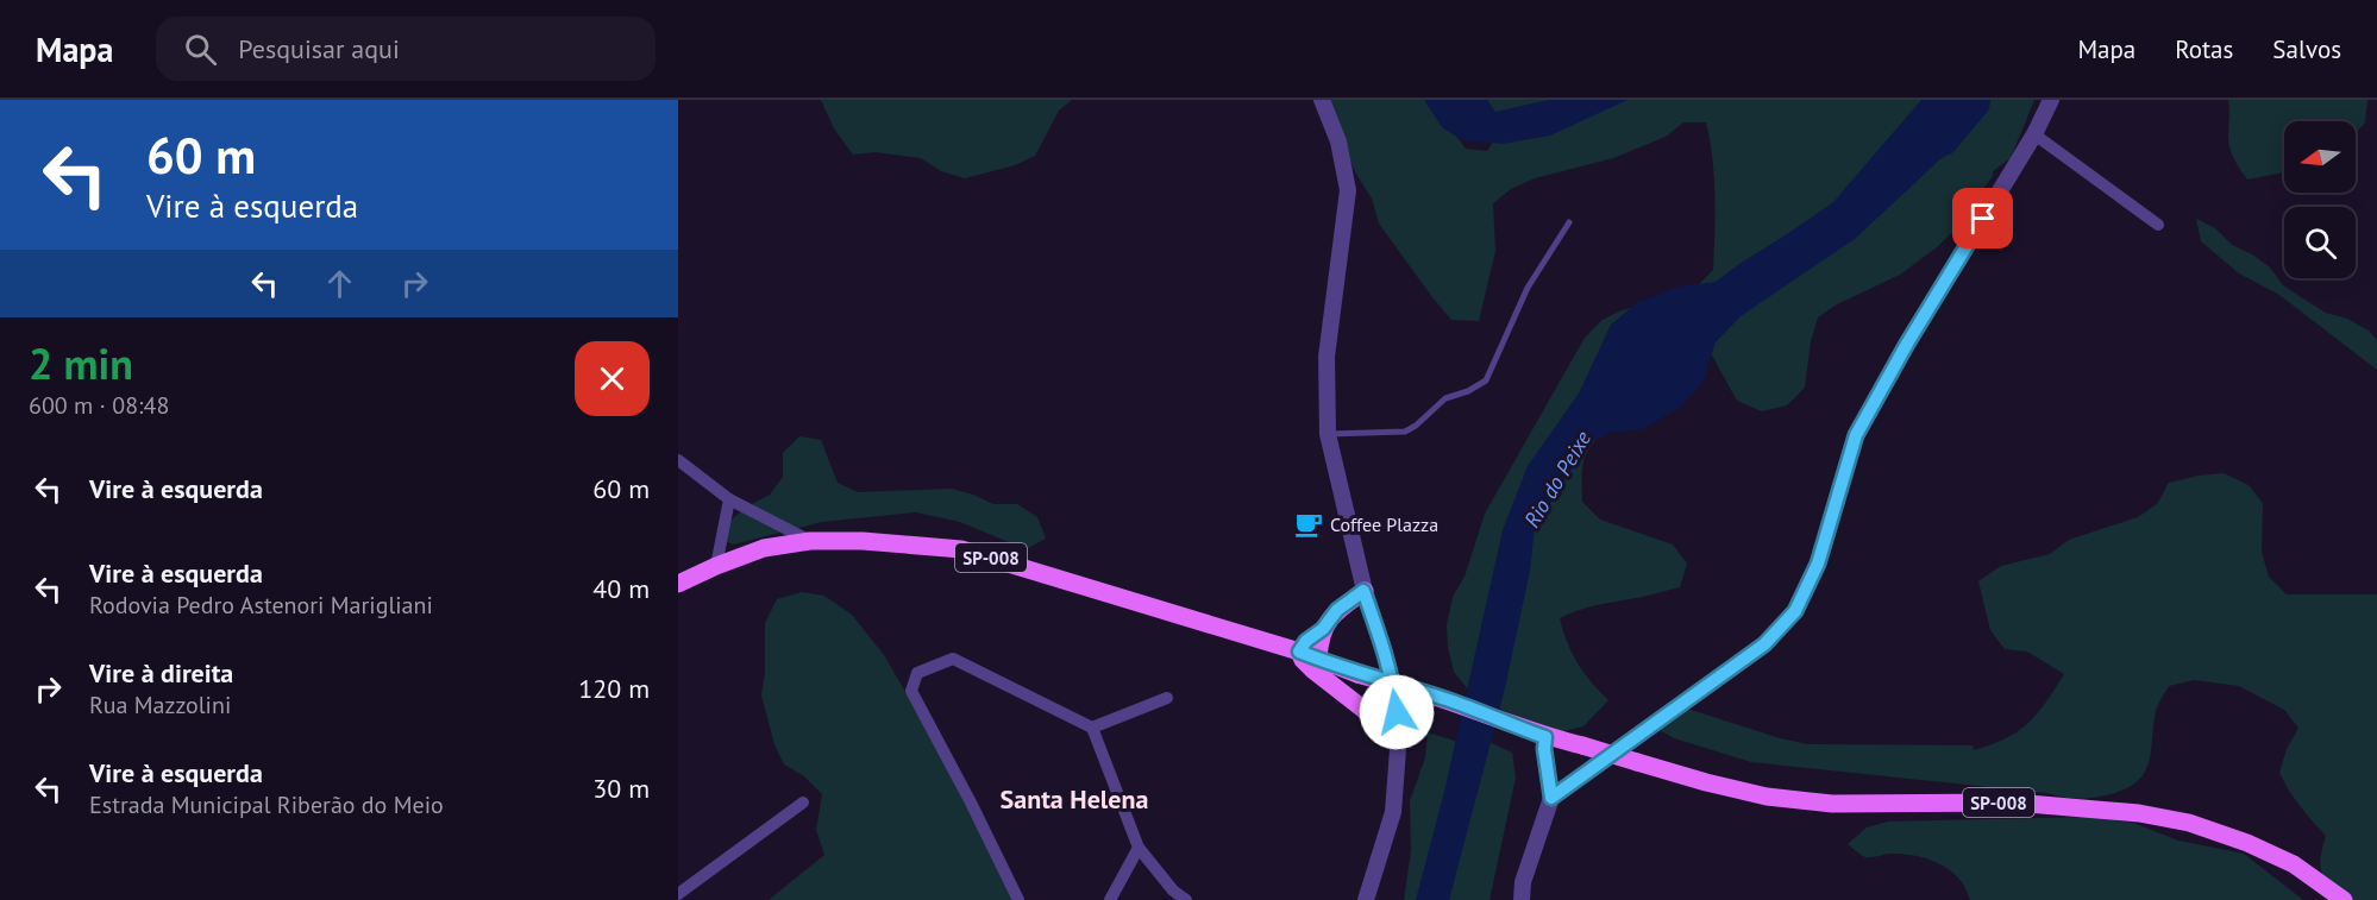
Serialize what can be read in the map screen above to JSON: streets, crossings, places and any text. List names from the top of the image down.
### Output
{
  "streets": {
    "main road": ["SP-008"]
  },
  "districts": ["Santa Helena"],
  "water": ["Rio do Peixe"],
  "places": {
    "cafe": ["Coffee Plazza"]
  },
  "north": "left",
  "page": {
    "header": "Mapa",
    "search": "Pesquisar aqui",
    "nav": ["Mapa", "Rotas", "Salvos"],
    "turn": ["60 m", "Vire à esquerda"],
    "heading": ["2 min", "600 m · 08:48"],
    "list": [
      {
        "name": "Vire à esquerda",
        "value": "60 m"
      },
      {
        "name": "Vire à esquerda",
        "note": "Rodovia Pedro Astenori Marigliani",
        "value": "40 m"
      },
      {
        "name": "Vire à direita",
        "note": "Rua Mazzolini",
        "value": "120 m"
      },
      {
        "name": "Vire à esquerda",
        "note": "Estrada Municipal Riberão do Meio",
        "value": "30 m"
      }
    ]
  }
}
